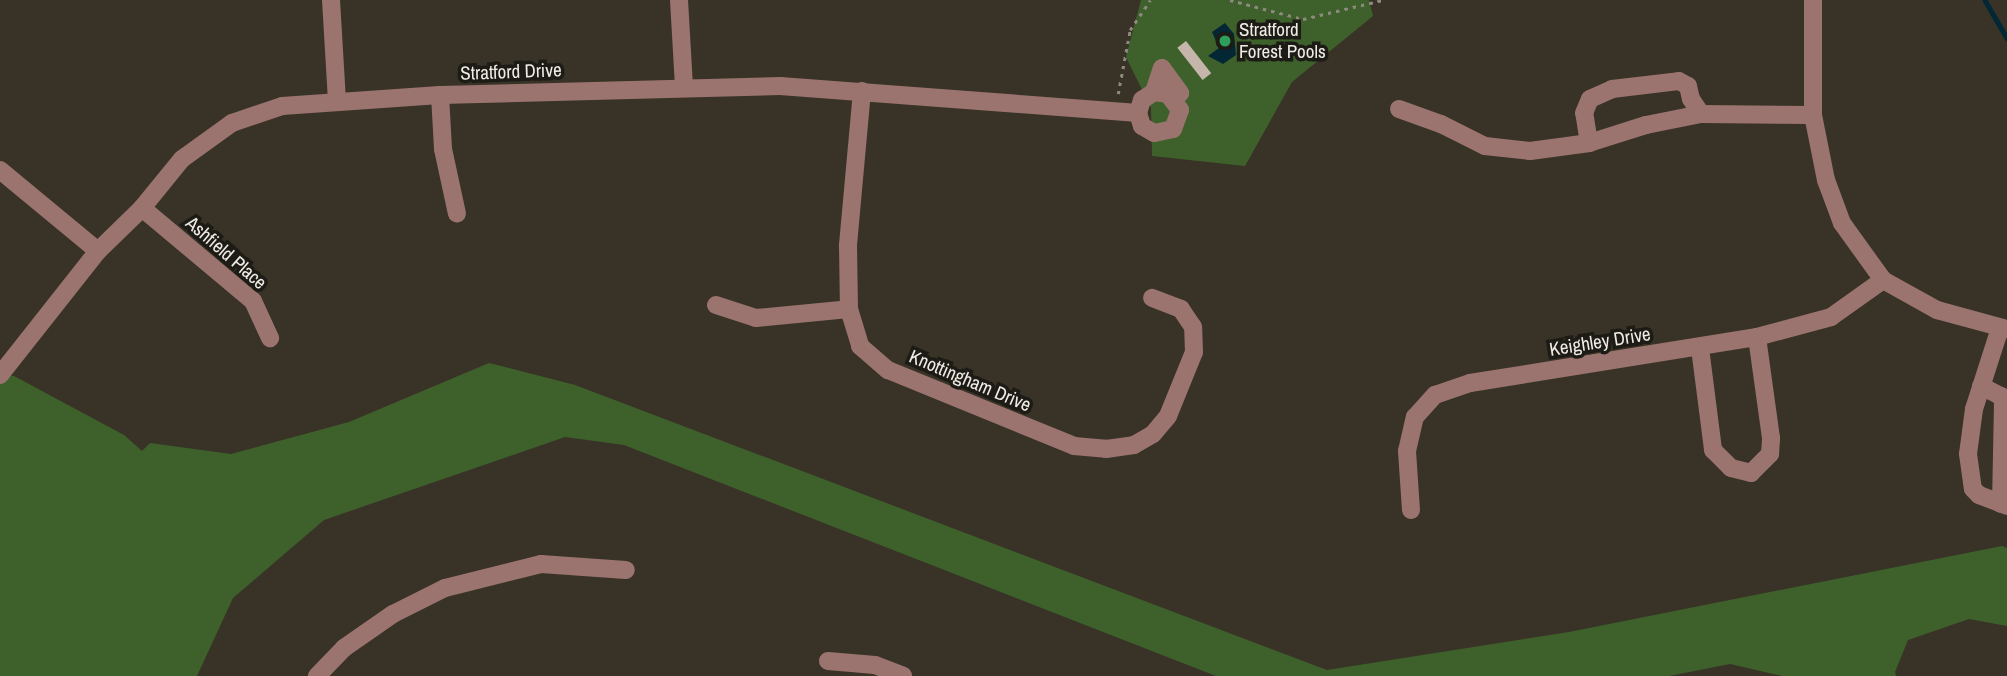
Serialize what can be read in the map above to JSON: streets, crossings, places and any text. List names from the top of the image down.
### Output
{
  "streets": {
    "street": [
      "Stratford Drive",
      "Ashfield Place",
      "Keighley Drive",
      "Knottingham Drive"
    ]
  },
  "crossings": [
    ["Stratford Drive", "Ashfield Place"],
    ["Stratford Drive", "Knottingham Drive"]
  ],
  "places": ["Stratford Forest Pools"]
}
